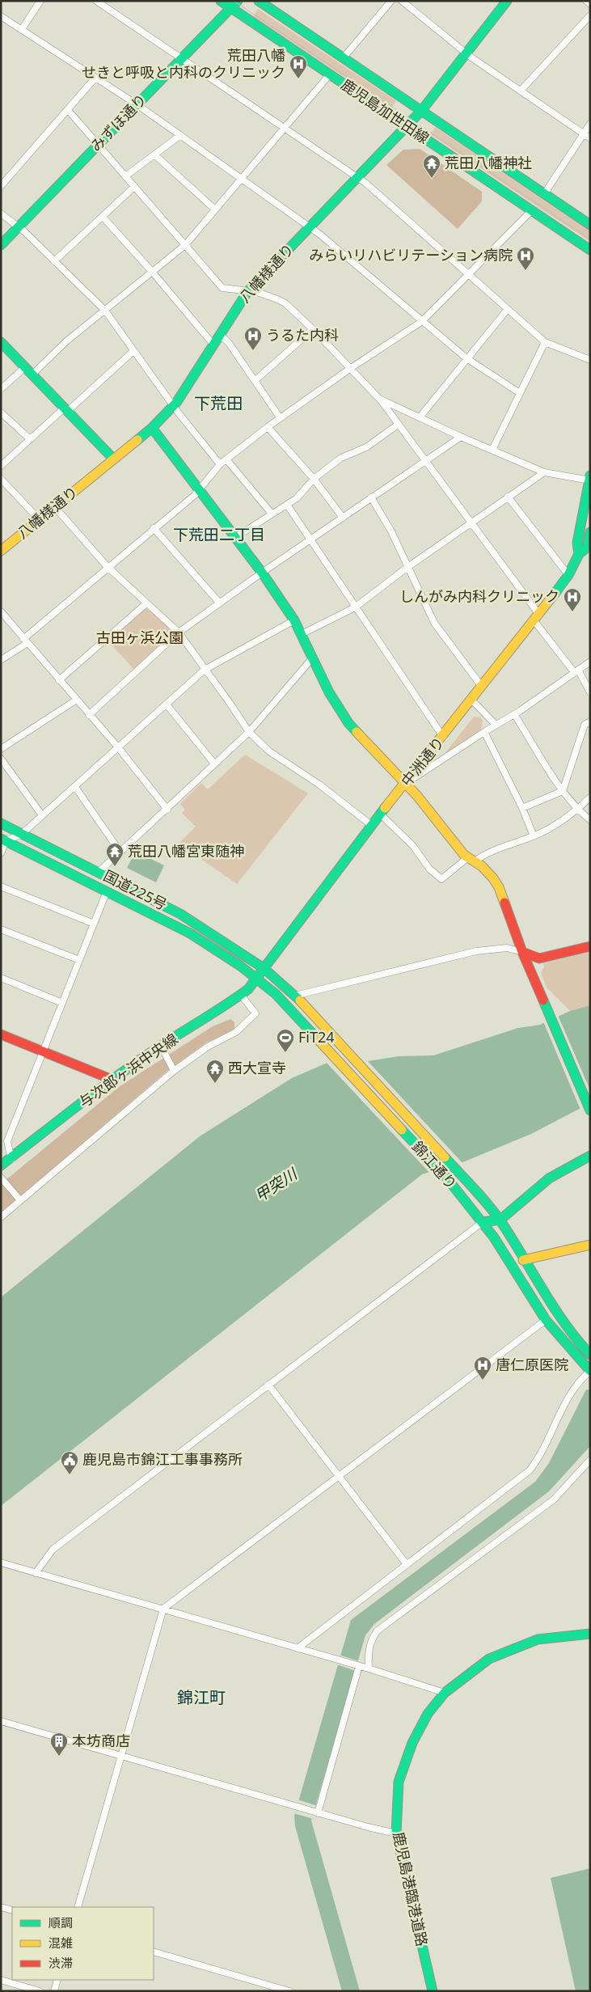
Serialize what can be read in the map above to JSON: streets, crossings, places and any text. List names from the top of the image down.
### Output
{
  "streets": {
    "main road": [
      "鹿児島加世田線",
      "みずほ通り",
      "八幡様通り",
      "中洲通り",
      "国道225号",
      "与次郎ヶ浜中央線",
      "錦江通り",
      "鹿児島港臨港道路"
    ]
  },
  "crossings": [
    ["鹿児島加世田線", "みずほ通り"],
    ["鹿児島加世田線", "八幡様通り"],
    ["中洲通り", "国道225号"],
    ["中洲通り", "与次郎ヶ浜中央線"],
    ["中洲通り", "錦江通り"],
    ["国道225号", "与次郎ヶ浜中央線"],
    ["国道225号", "錦江通り"],
    ["与次郎ヶ浜中央線", "錦江通り"]
  ],
  "districts": ["下荒田", "下荒田二丁目", "錦江町"],
  "water": ["甲突川"],
  "parks": ["古田ヶ浜公園"],
  "places": {
    "hospital": [
      "荒田八幡 せきと呼吸と内科のクリニック",
      "みらいリハビリテーション病院",
      "うるた内科",
      "しんがみ内科クリニック",
      "唐仁原医院"
    ],
    "temple": ["荒田八幡神社", "荒田八幡宮東随神", "西大宣寺"],
    "sports": ["FiT24"],
    "public building": ["鹿児島市錦江工事事務所"],
    "building": ["本坊商店"]
  },
  "legend": ["順調", "混雑", "渋滞"]
}
